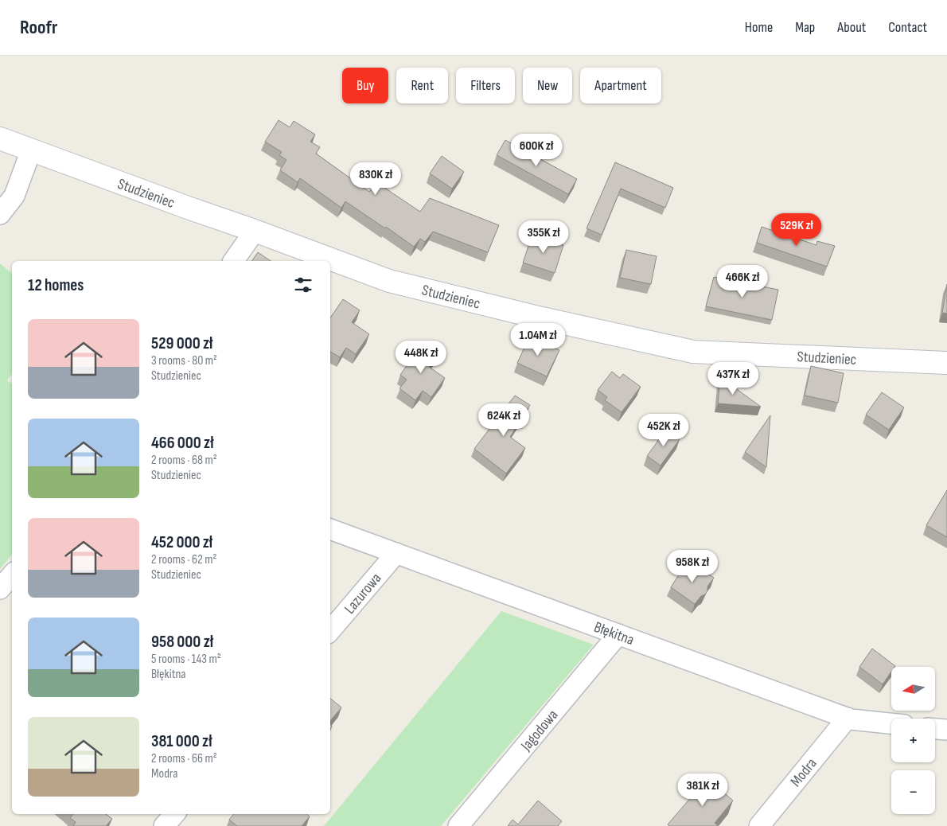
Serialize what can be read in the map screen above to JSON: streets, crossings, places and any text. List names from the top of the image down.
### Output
{
  "streets": {
    "street": [
      "Studzieniec",
      "Lazurowa",
      "Błękitna",
      "Jagodowa",
      "Modra"
    ]
  },
  "crossings": [
    ["Lazurowa", "Błękitna"],
    ["Błękitna", "Jagodowa"],
    ["Błękitna", "Modra"]
  ],
  "north": "left",
  "page": {
    "header": "Roofr",
    "nav": [
      "Home",
      "Map",
      "About",
      "Contact"
    ],
    "chip": [
      "Buy",
      "Rent",
      "Filters",
      "New",
      "Apartment"
    ],
    "price": [
      "600K zł",
      "830K zł",
      "529K zł",
      "355K zł",
      "466K zł",
      "1.04M zł",
      "448K zł",
      "437K zł",
      "624K zł",
      "452K zł",
      "958K zł",
      "381K zł"
    ],
    "heading": "12 homes",
    "list": [
      {
        "name": "529 000 zł",
        "note": "3 rooms · 80 m² · Studzieniec"
      },
      {
        "name": "466 000 zł",
        "note": "2 rooms · 68 m² · Studzieniec"
      },
      {
        "name": "452 000 zł",
        "note": "2 rooms · 62 m² · Studzieniec"
      },
      {
        "name": "958 000 zł",
        "note": "5 rooms · 143 m² · Błękitna"
      },
      {
        "name": "381 000 zł",
        "note": "2 rooms · 66 m² · Modra"
      }
    ],
    "map_buttons": ["+", "−"]
  }
}
